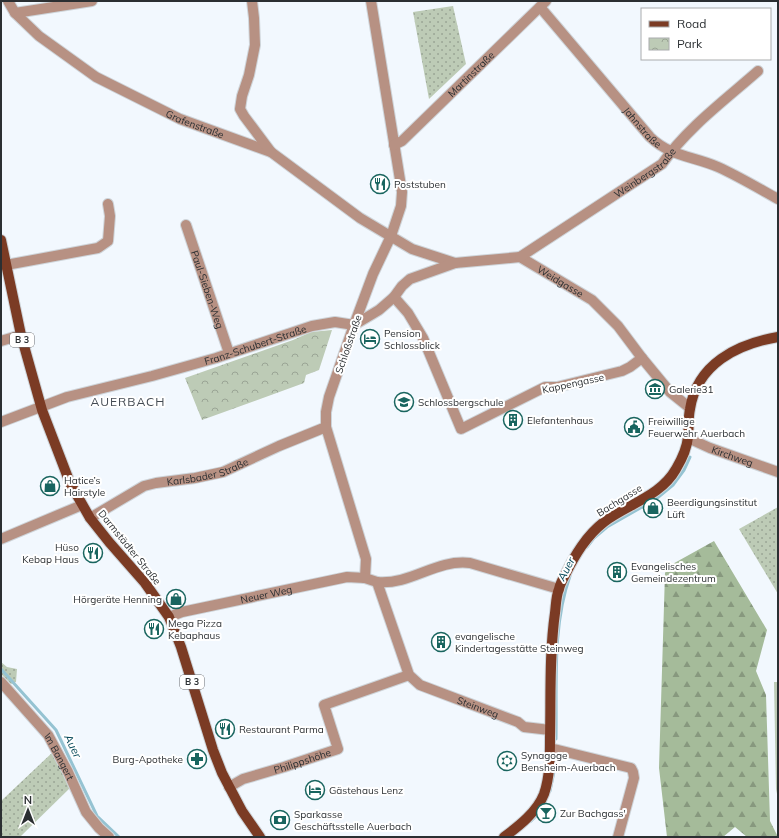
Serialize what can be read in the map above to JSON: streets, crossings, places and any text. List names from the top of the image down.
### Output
{
  "streets": {
    "main road": ["B 3", "Bachgasse", "Darmstädter Straße"],
    "street": [
      "Martinstraße",
      "Grafenstraße",
      "Jahnstraße",
      "Weinbergstraße",
      "Weidgasse",
      "Paul-Sieben-Weg",
      "Franz-Schubert-Straße",
      "Schloßstraße",
      "Kappengasse",
      "Kirchweg",
      "Karlsbader Straße",
      "Neuer Weg",
      "Steinweg",
      "Im Bangert",
      "Philippshöhe"
    ]
  },
  "crossings": [
    ["Martinstraße", "Jahnstraße"],
    ["Martinstraße", "Schloßstraße"],
    ["Grafenstraße", "Schloßstraße"],
    ["Jahnstraße", "Weinbergstraße"],
    ["Weinbergstraße", "Weidgasse"],
    ["Weidgasse", "Kappengasse"],
    ["Weidgasse", "Bachgasse"],
    ["Paul-Sieben-Weg", "Franz-Schubert-Straße"],
    ["Franz-Schubert-Straße", "Schloßstraße"],
    ["Franz-Schubert-Straße", "Darmstädter Straße"],
    ["Schloßstraße", "Karlsbader Straße"],
    ["Schloßstraße", "Neuer Weg"],
    ["Kirchweg", "Bachgasse"],
    ["Karlsbader Straße", "Darmstädter Straße"],
    ["Bachgasse", "Steinweg"],
    ["Darmstädter Straße", "Neuer Weg"],
    ["Darmstädter Straße", "Philippshöhe"],
    ["Steinweg", "Philippshöhe"]
  ],
  "districts": ["AUERBACH"],
  "water": ["Auer"],
  "places": {
    "restaurant": [
      "Poststuben",
      "Hüso Kebap Haus",
      "Mega Pizza Kebaphaus",
      "Restaurant Parma"
    ],
    "hotel": ["Pension Schlossblick", "Gästehaus Lenz"],
    "museum": ["Galerie31"],
    "school or university": ["Schlossbergschule"],
    "building": ["Elefantenhaus", "Evangelisches Gemeindezentrum", "evangelische Kindertagesstätte Steinweg"],
    "public building": ["Freiwillige Feuerwehr Auerbach"],
    "shop": ["Hatice’s Hairstyle", "Beerdigungsinstitut Lüft", "Hörgeräte Henning"],
    "pharmacy": ["Burg-Apotheke"],
    "synagogue": ["Synagoge Bensheim-Auerbach"],
    "bar": ["Zur Bachgass'"],
    "bank": ["Sparkasse Geschäftsstelle Auerbach"]
  },
  "legend": ["Road", "Park"],
  "north": "top"
}
